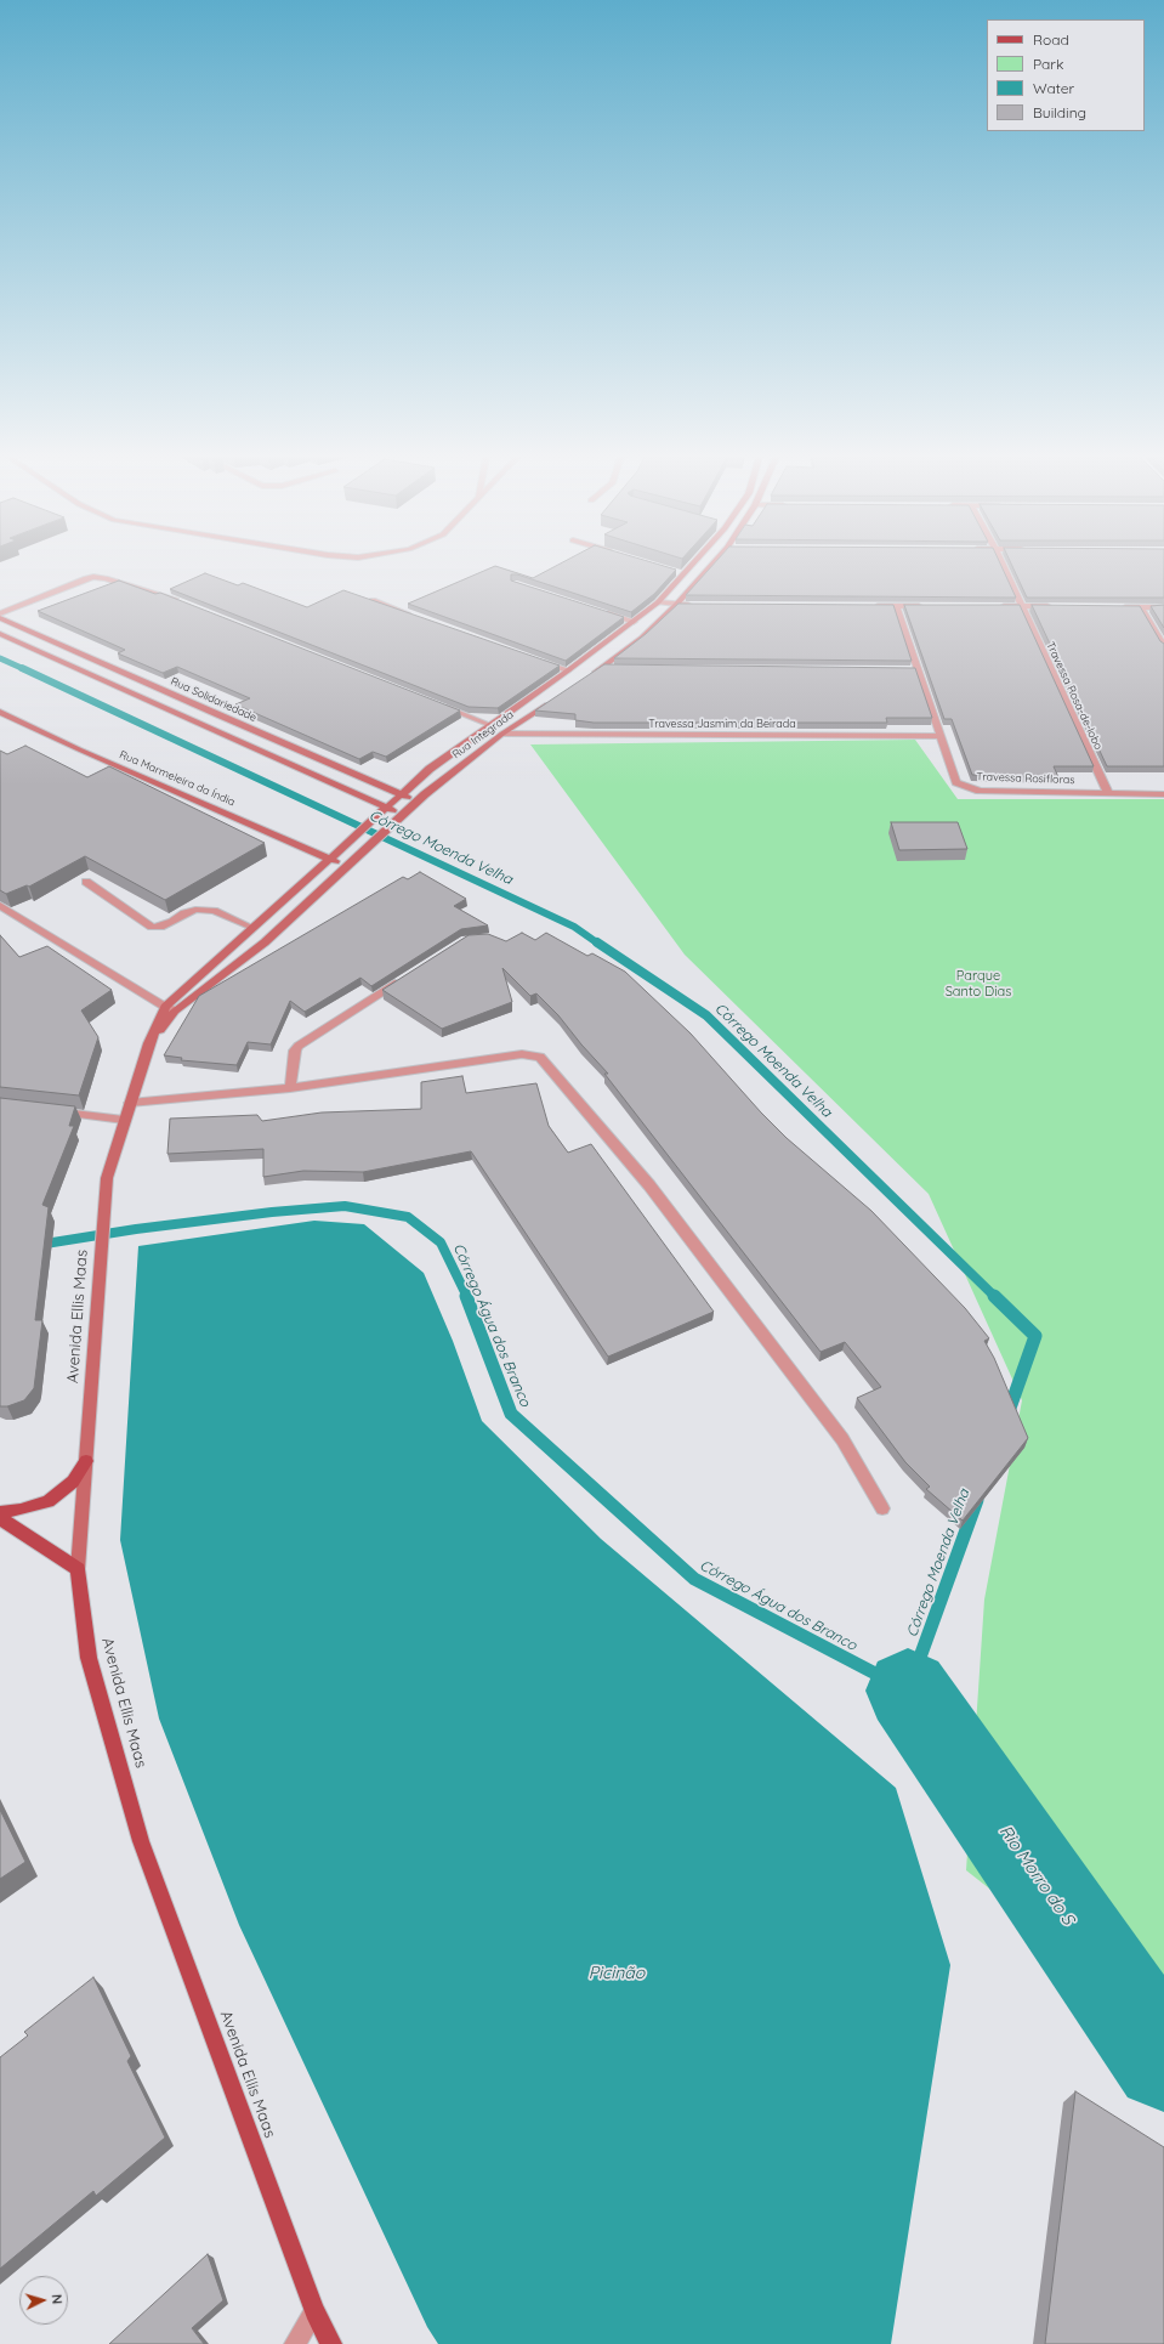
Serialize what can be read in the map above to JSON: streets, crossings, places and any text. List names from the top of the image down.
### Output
{
  "streets": {
    "main road": [
      "Rua Solidariedade",
      "Rua Integrada",
      "Rua Marmeleira da Índia",
      "Avenida Ellis Maas"
    ],
    "street": ["Travessa Rosa-de-lobo", "Travessa Jasmim da Beirada", "Travessa Rosifloras"]
  },
  "crossings": [
    ["Travessa Rosa-de-lobo", "Travessa Rosifloras"],
    ["Rua Solidariedade", "Rua Integrada"],
    ["Travessa Jasmim da Beirada", "Rua Integrada"],
    ["Travessa Jasmim da Beirada", "Travessa Rosifloras"],
    ["Rua Integrada", "Rua Marmeleira da Índia"],
    ["Rua Integrada", "Avenida Ellis Maas"]
  ],
  "water": [
    "Córrego Moenda Velha",
    "Córrego Água dos Branco",
    "Rio Morro do S",
    "Picinão"
  ],
  "parks": ["Parque Santo Dias"],
  "legend": [
    "Road",
    "Park",
    "Water",
    "Building"
  ],
  "north": "right"
}
